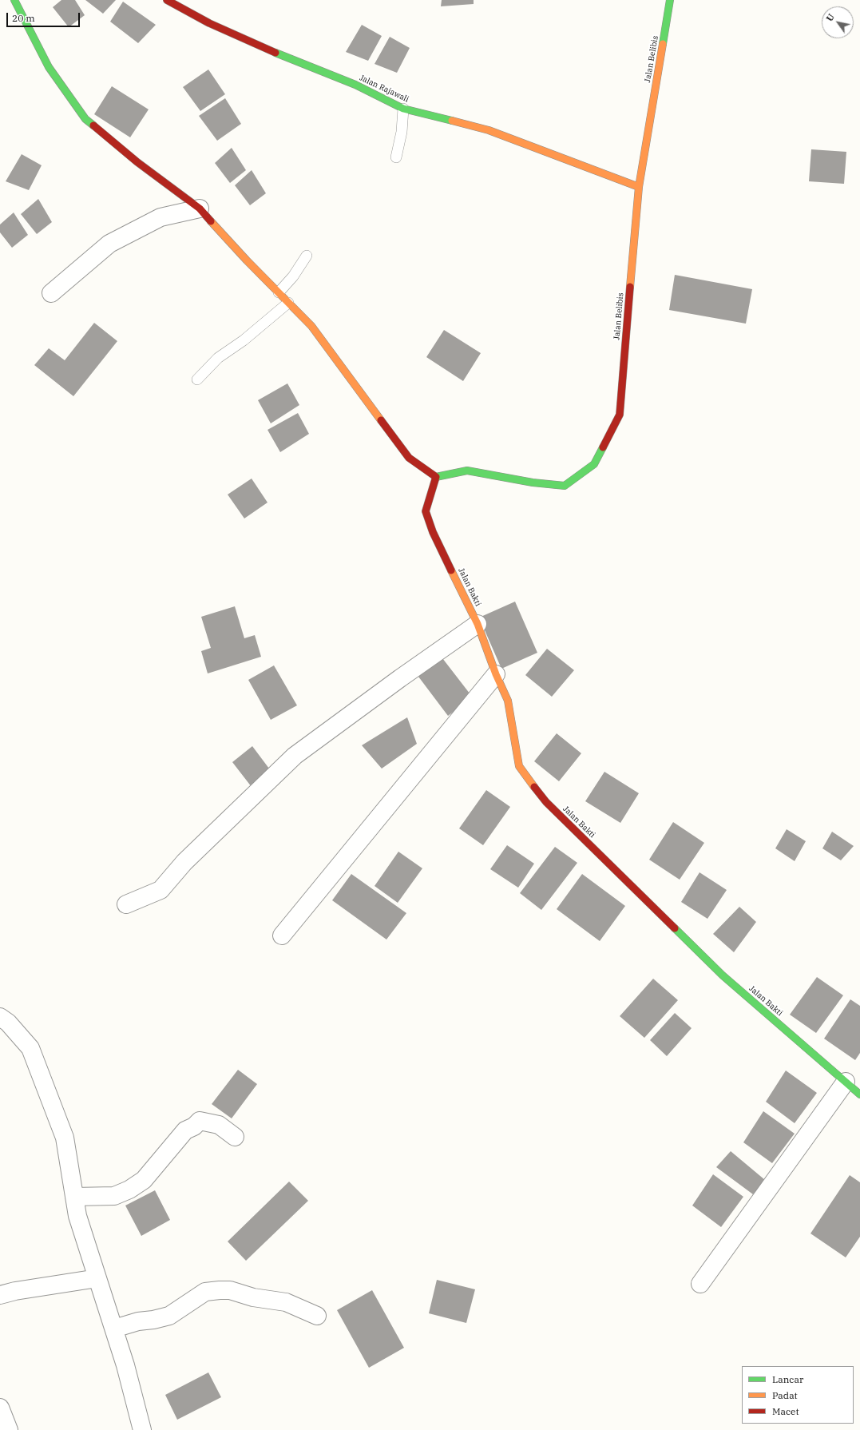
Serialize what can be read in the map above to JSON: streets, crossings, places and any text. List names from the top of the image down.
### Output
{
  "streets": {
    "street": ["Jalan Belibis", "Jalan Rajawali", "Jalan Bakti"]
  },
  "crossings": [
    ["Jalan Belibis", "Jalan Rajawali"],
    ["Jalan Belibis", "Jalan Bakti"]
  ],
  "legend": ["Lancar", "Padat", "Macet"],
  "scale_bar": "20 m",
  "north": "top left"
}
